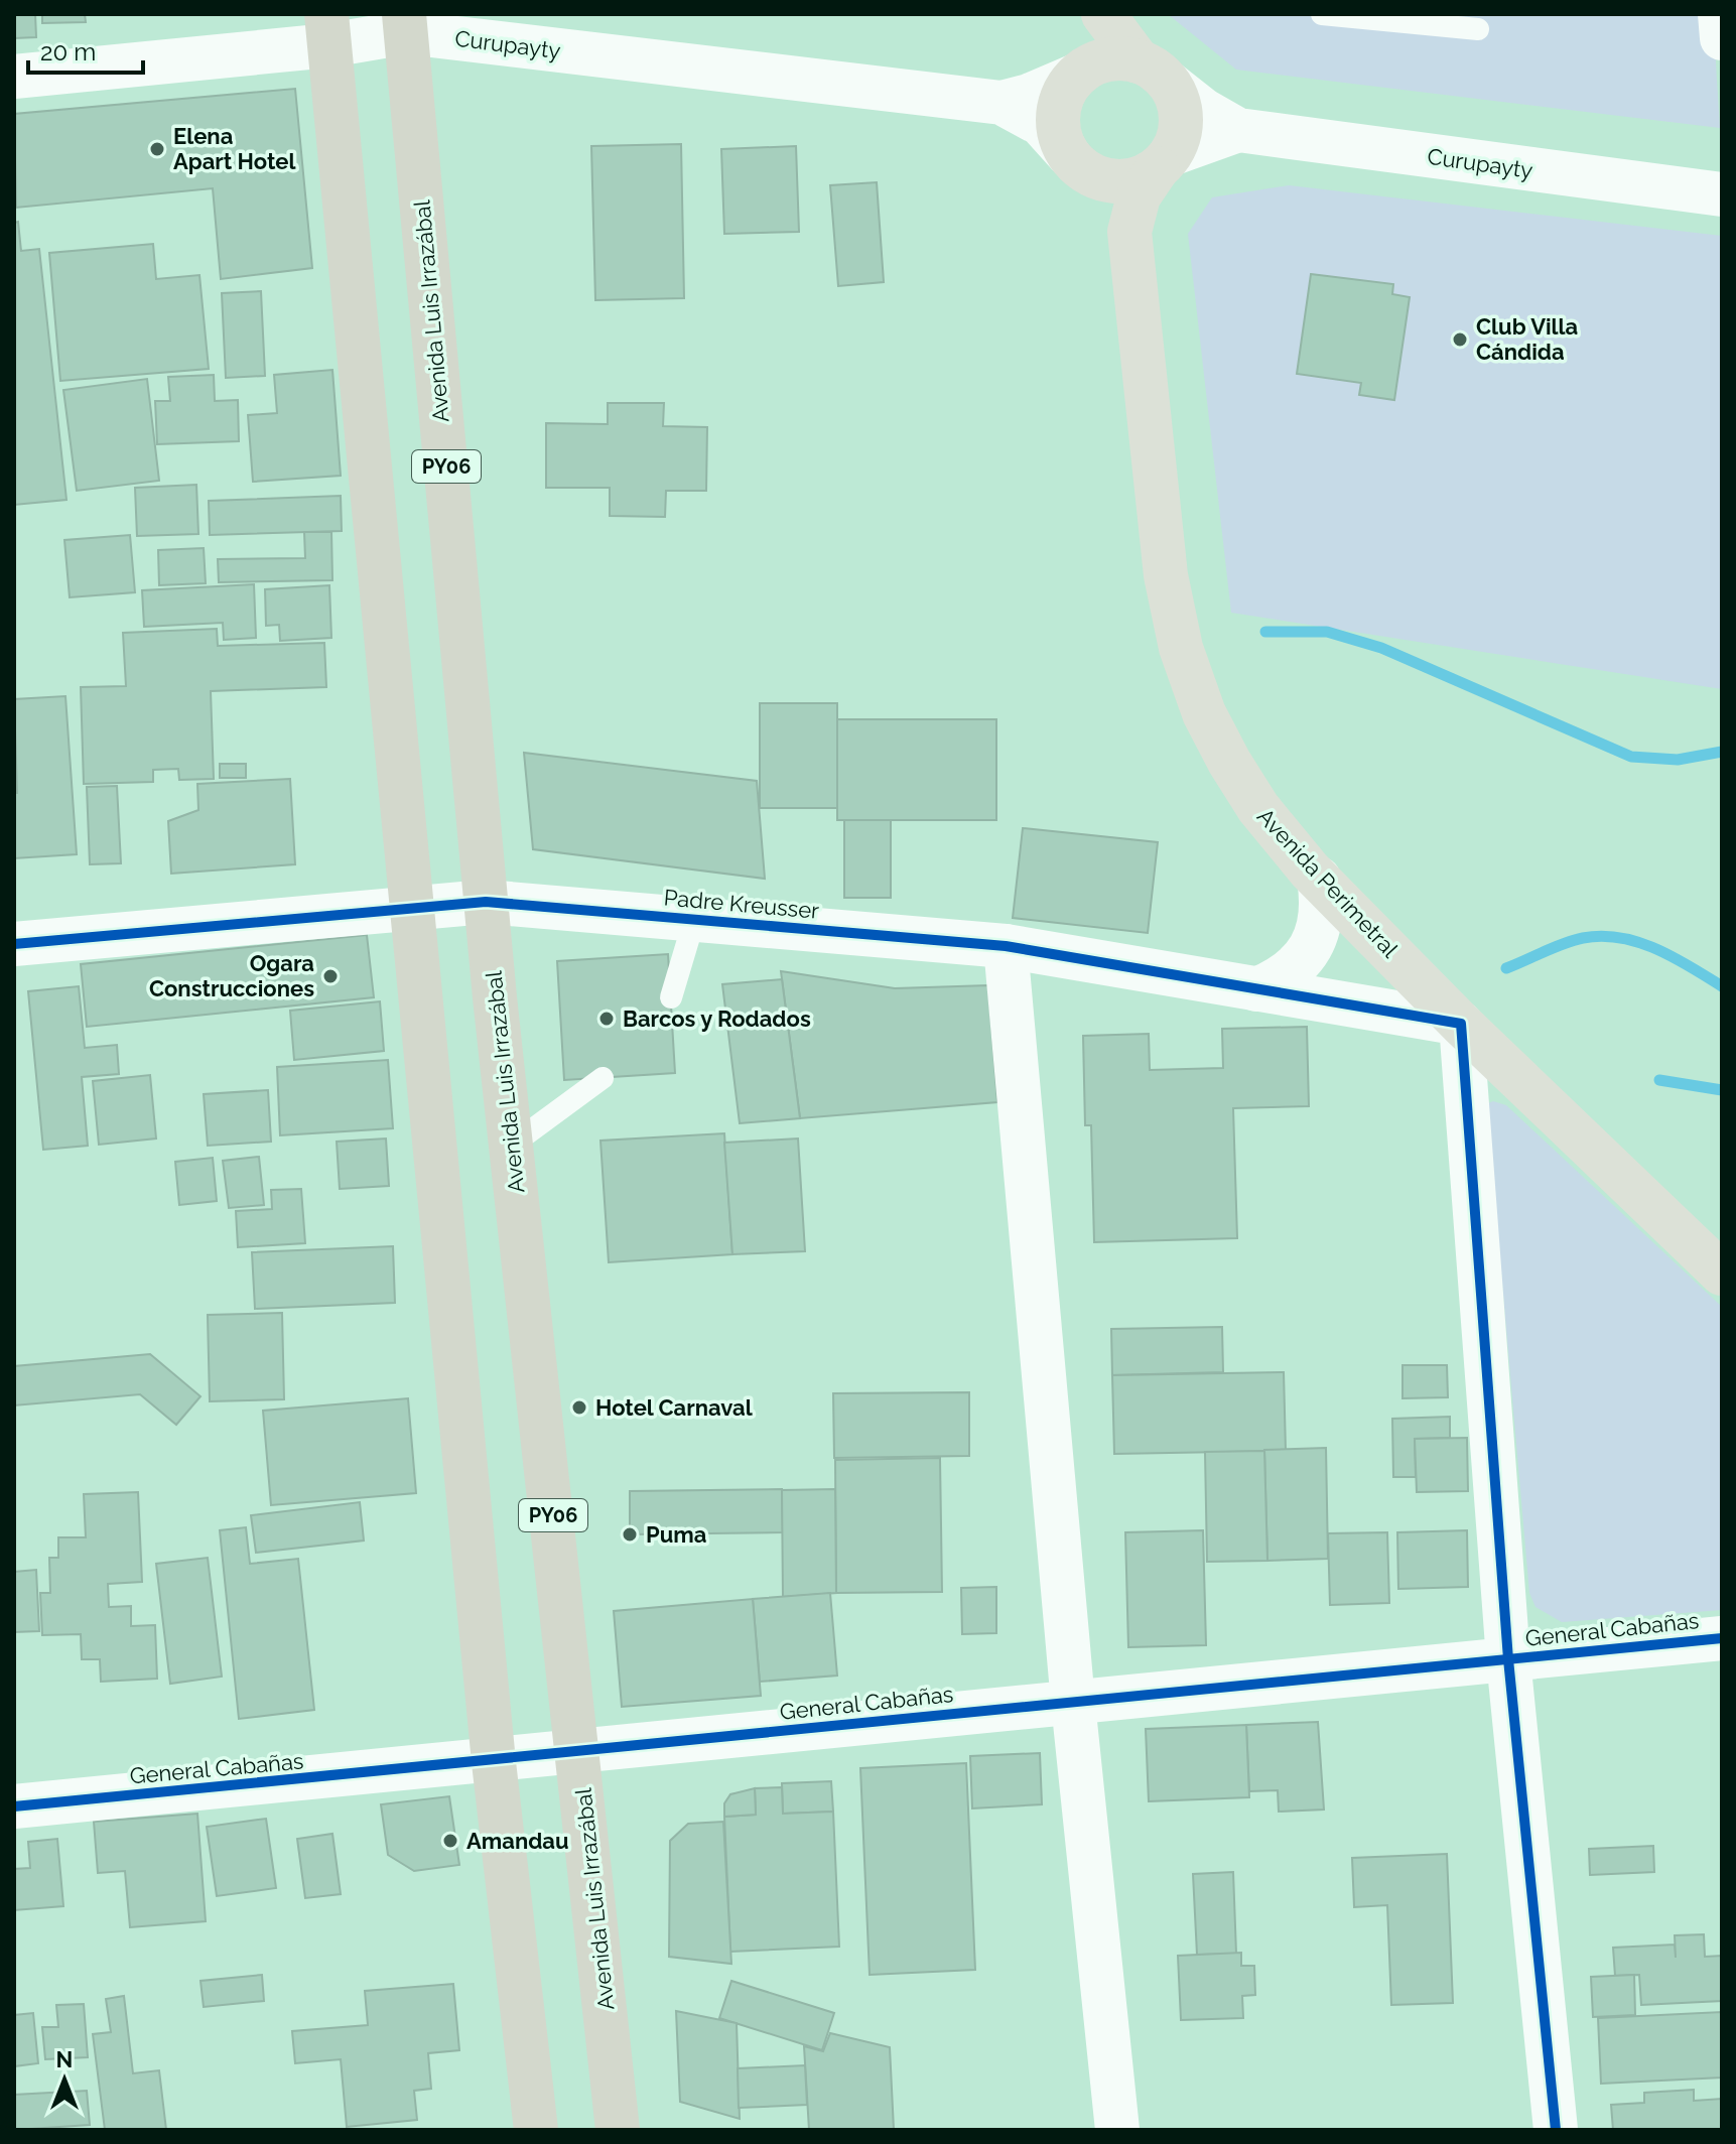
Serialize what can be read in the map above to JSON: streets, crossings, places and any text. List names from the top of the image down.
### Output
{
  "streets": {
    "highway": ["Avenida Luis Irrazábal", "PY06"],
    "main road": ["Avenida Perimetral"],
    "street": ["Curupayty", "Padre Kreusser", "General Cabañas"]
  },
  "crossings": [
    ["Curupayty", "Avenida Luis Irrazábal"],
    ["Curupayty", "Avenida Perimetral"],
    ["Avenida Luis Irrazábal", "Padre Kreusser"],
    ["Avenida Luis Irrazábal", "General Cabañas"],
    ["Avenida Perimetral", "Padre Kreusser"]
  ],
  "places": [
    "Elena Apart Hotel",
    "Club Villa Cándida",
    "Ogara Construcciones",
    "Barcos y Rodados",
    "Hotel Carnaval",
    "Puma",
    "Amandau"
  ],
  "scale_bar": "20 m",
  "north": "top"
}
